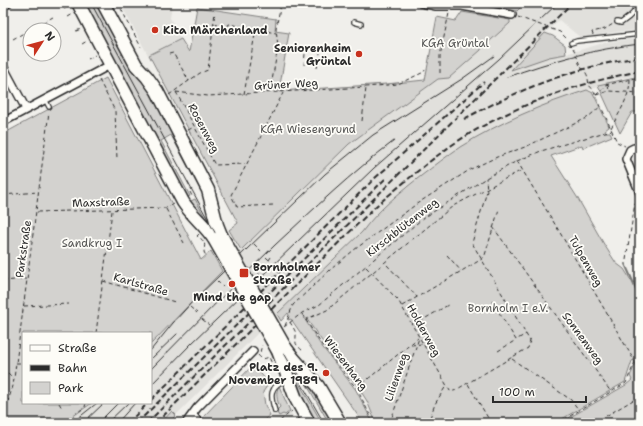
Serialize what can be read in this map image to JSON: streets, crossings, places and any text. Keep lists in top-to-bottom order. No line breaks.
{"streets":{"path":["Grüner Weg","Rosenweg","Maxstraße","Kirschblütenweg","Parkstraße","Tulpenweg","Karlstraße","Holderweg","Sonnenweg","Wiesenhang","Lilienweg"]},"crossings":[["Grüner Weg","Rosenweg"],["Maxstraße","Parkstraße"],["Kirschblütenweg","Tulpenweg"],["Kirschblütenweg","Holderweg"],["Kirschblütenweg","Wiesenhang"],["Holderweg","Lilienweg"]],"parks":["KGA Grüntal","KGA Wiesengrund","Sandkrug I","Bornholm I e.V."],"places":{"other":["Kita Märchenland","Seniorenheim Grüntal","Mind the gap","Platz des 9. November 1989"],"transit":["Bornholmer Straße"]},"legend":["Straße","Bahn","Park"],"scale_bar":"100 m","north":"top right"}
